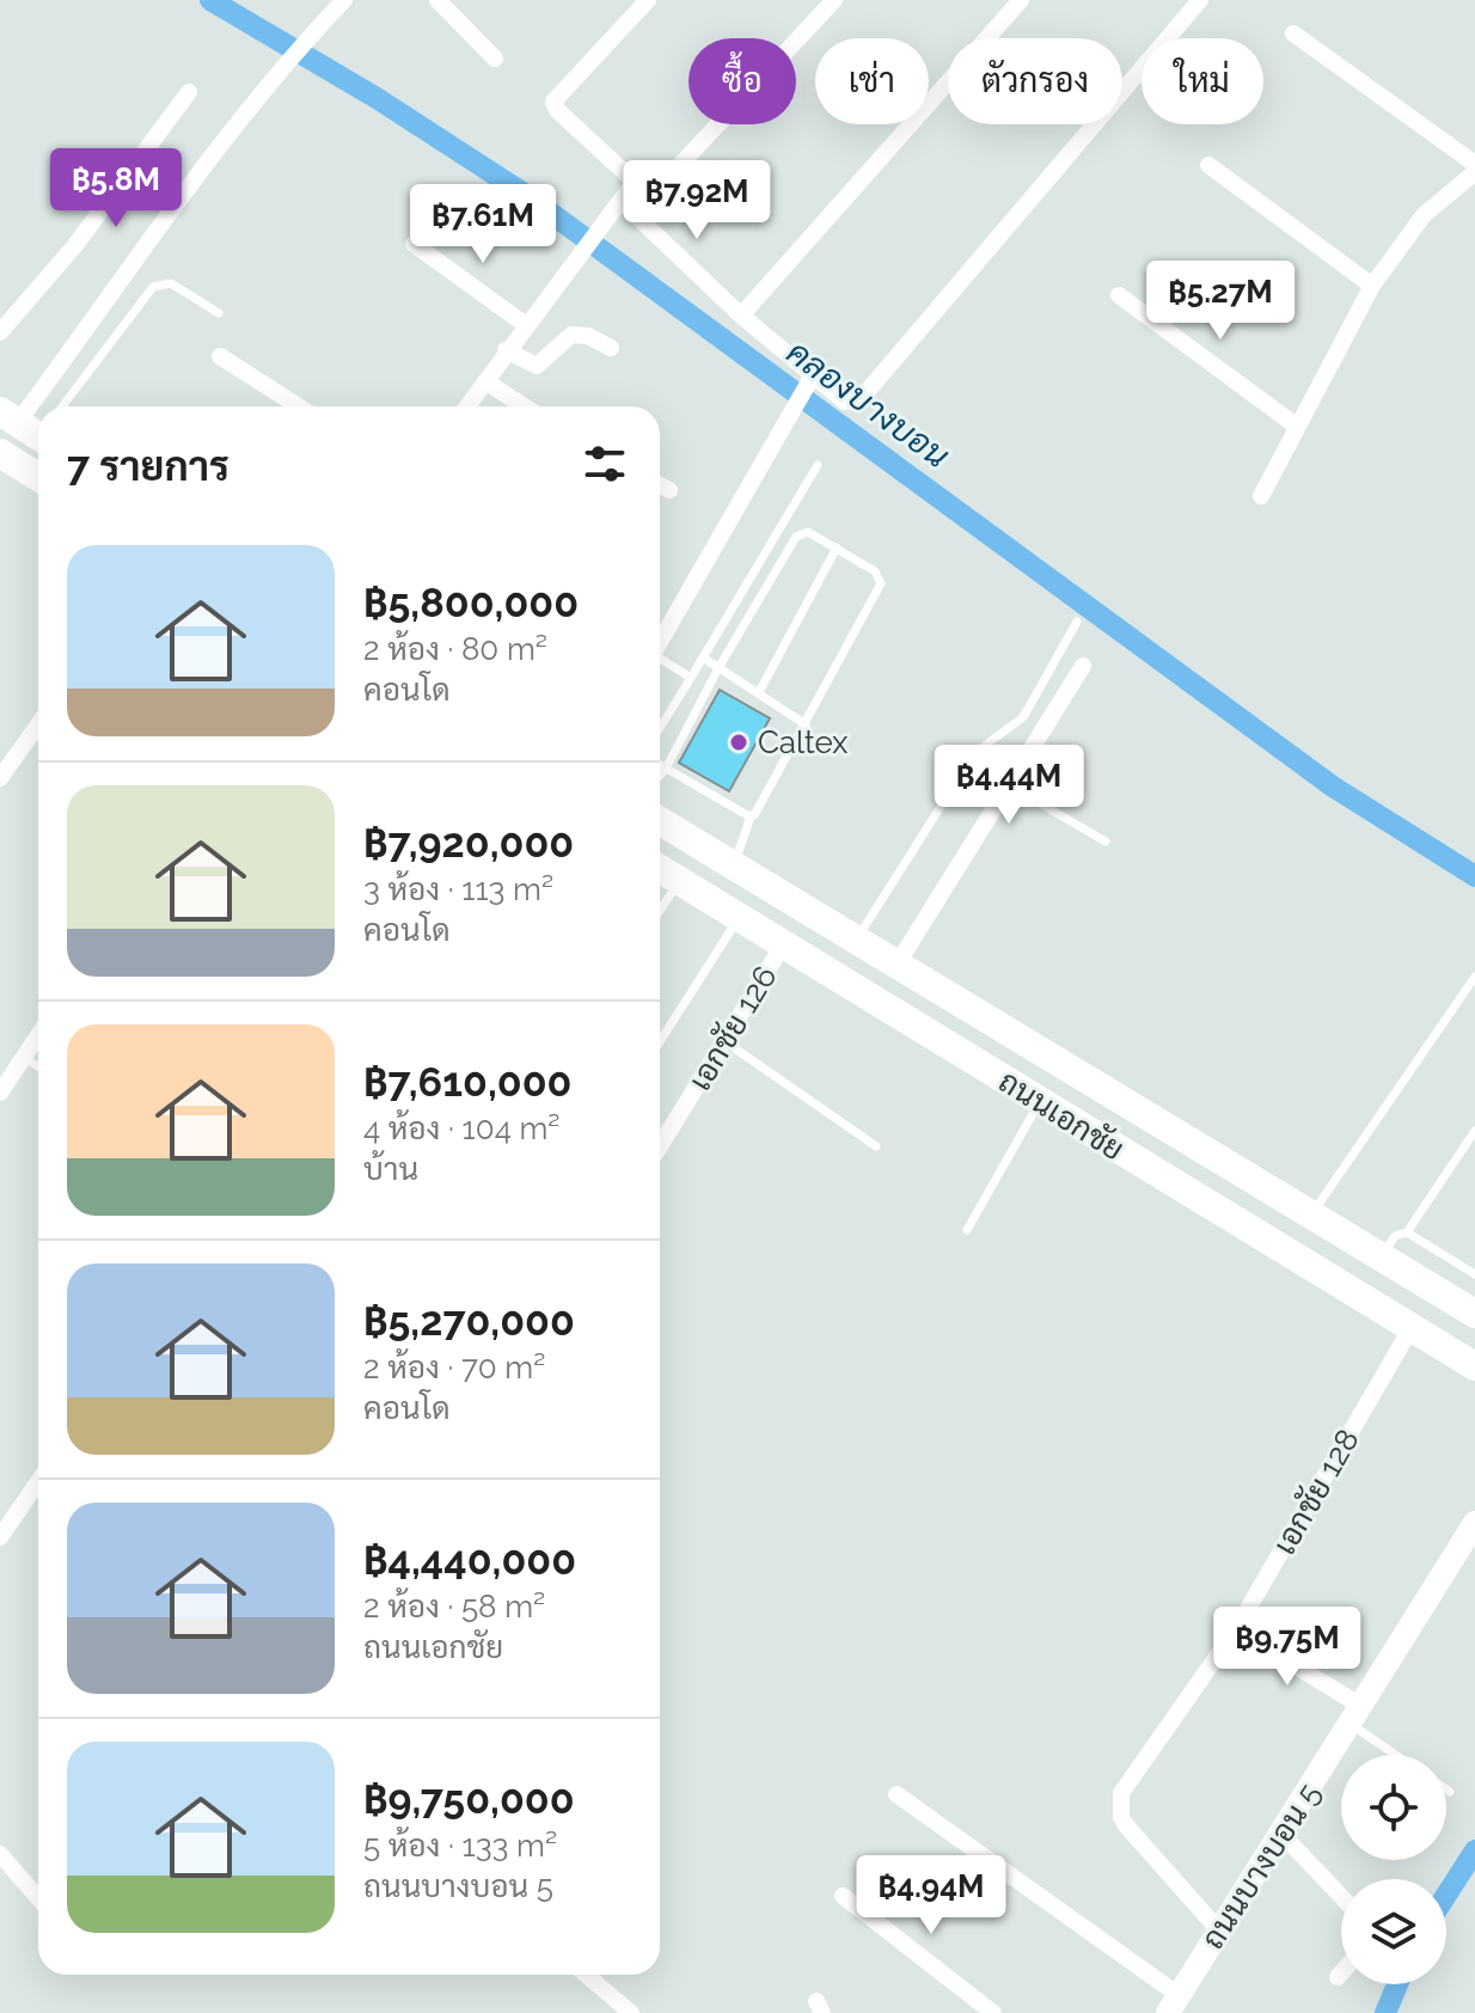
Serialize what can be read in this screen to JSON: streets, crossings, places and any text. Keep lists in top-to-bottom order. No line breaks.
{"streets":{"main road":["ถนนเอกชัย","ถนนบางบอน 5"],"street":["เอกชัย 126","เอกชัย 128"]},"crossings":[["เอกชัย 126","ถนนเอกชัย"],["ถนนเอกชัย","เอกชัย 128"],["เอกชัย 128","ถนนบางบอน 5"]],"water":["คลองบางบอน"],"places":["Caltex"],"page":{"chip":["ซื้อ","เช่า","ตัวกรอง","ใหม่"],"price":["฿5.8M","฿7.92M","฿7.61M","฿5.27M","฿4.44M","฿9.75M","฿4.94M"],"heading":"7 รายการ","list":[{"name":"฿5,800,000","note":"2 ห้อง · 80 m² · คอนโด"},{"name":"฿7,920,000","note":"3 ห้อง · 113 m² · คอนโด"},{"name":"฿7,610,000","note":"4 ห้อง · 104 m² · บ้าน"},{"name":"฿5,270,000","note":"2 ห้อง · 70 m² · คอนโด"},{"name":"฿4,440,000","note":"2 ห้อง · 58 m² · ถนนเอกชัย"},{"name":"฿9,750,000","note":"5 ห้อง · 133 m² · ถนนบางบอน 5"}]}}
